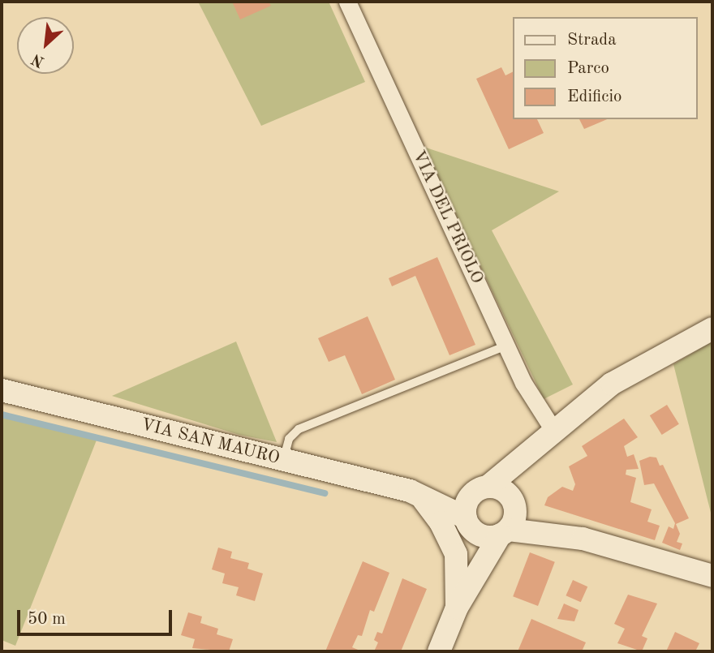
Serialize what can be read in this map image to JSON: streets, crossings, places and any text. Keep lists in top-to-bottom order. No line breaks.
{"streets":{"main road":["VIA SAN MAURO"],"street":["VIA DEL PRIOLO"]},"legend":["Strada","Parco","Edificio"],"scale_bar":"50 m","north":"bottom left"}
